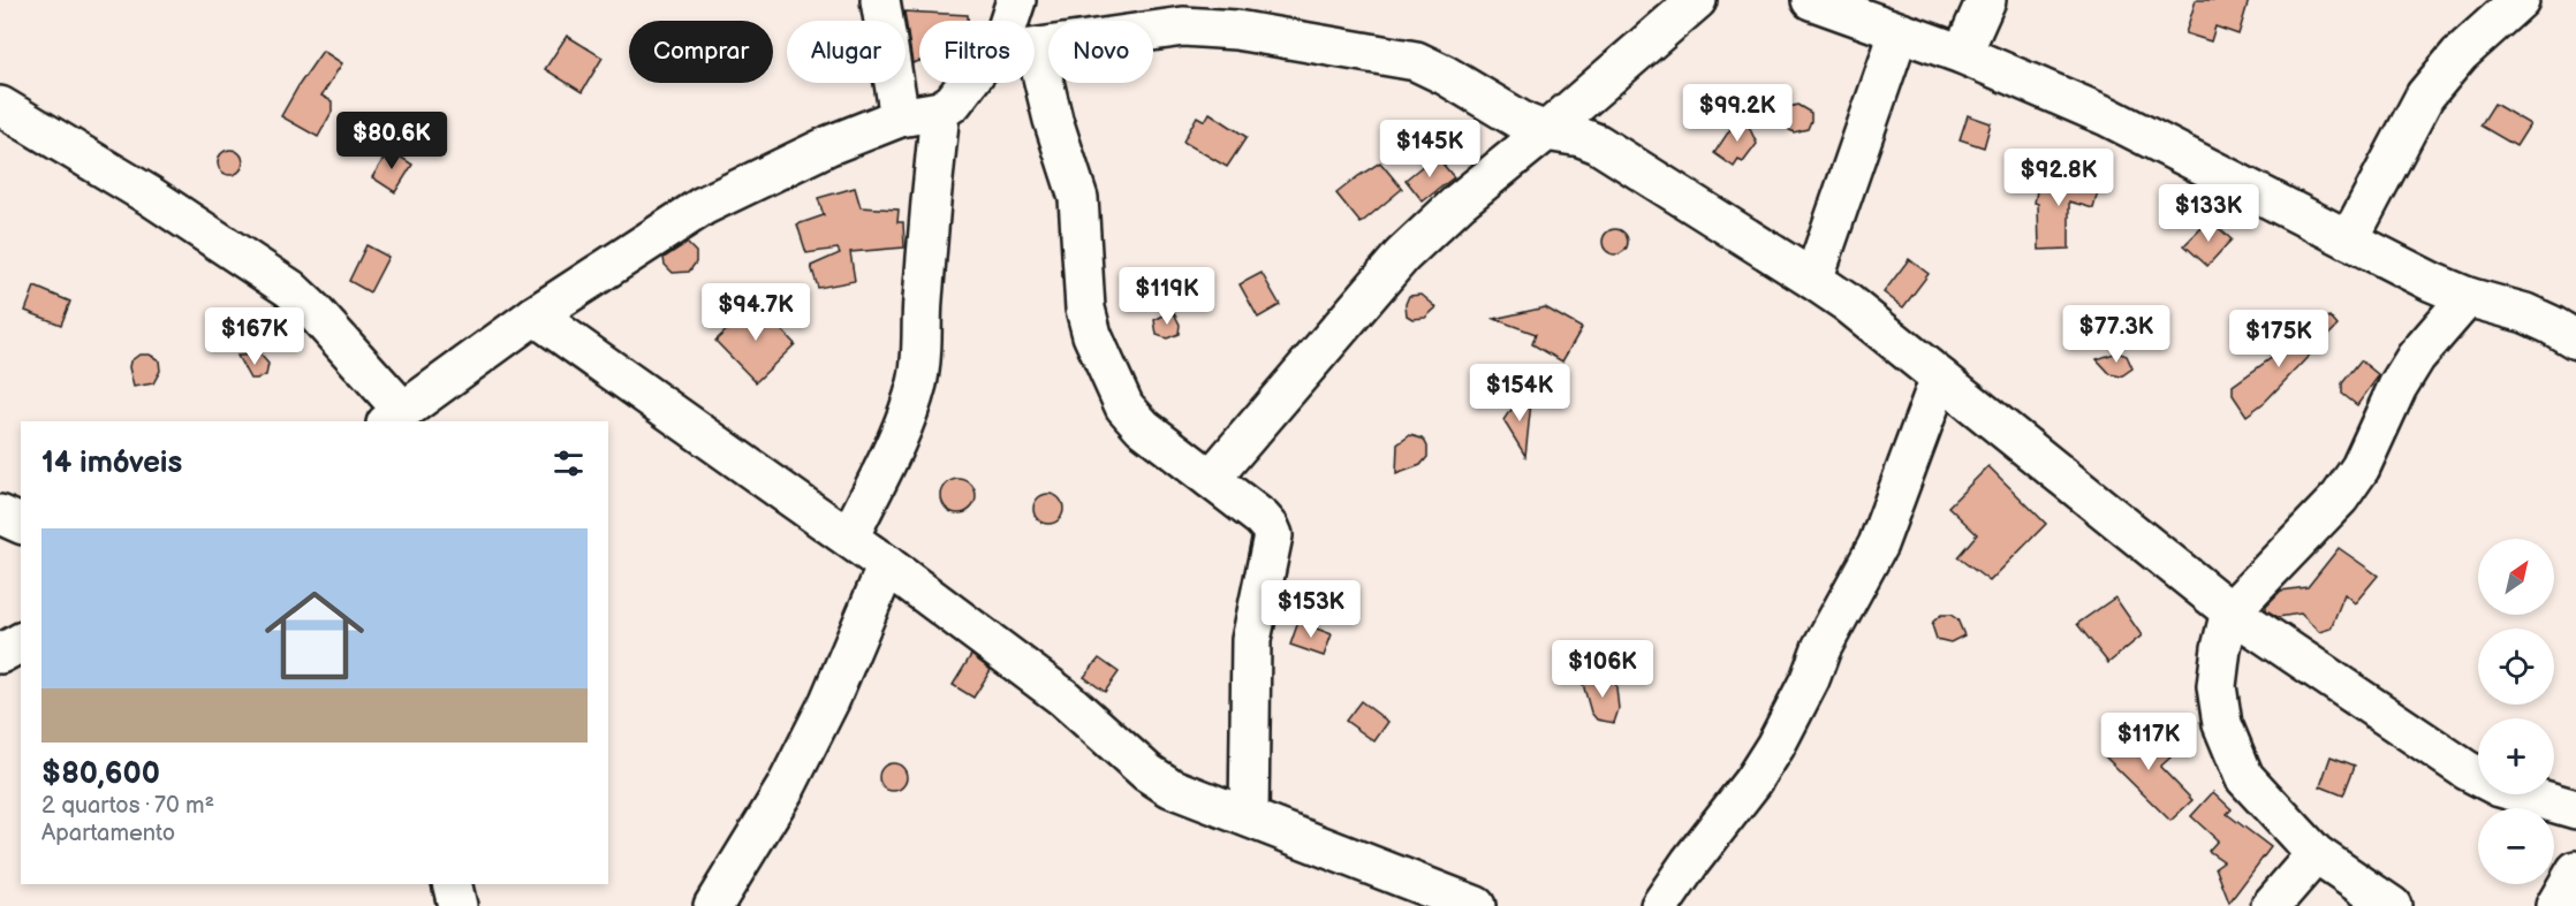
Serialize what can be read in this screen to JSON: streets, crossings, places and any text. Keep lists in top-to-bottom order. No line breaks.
{"north":"top right","page":{"chip":["Comprar","Alugar","Filtros","Novo"],"price":["$99.2K","$80.6K","$145K","$92.8K","$133K","$119K","$94.7K","$77.3K","$167K","$175K","$154K","$153K","$106K","$117K"],"heading":"14 imóveis","list":[{"name":"$80,600","note":"2 quartos · 70 m² · Apartamento"}],"map_buttons":["+","−"]}}
